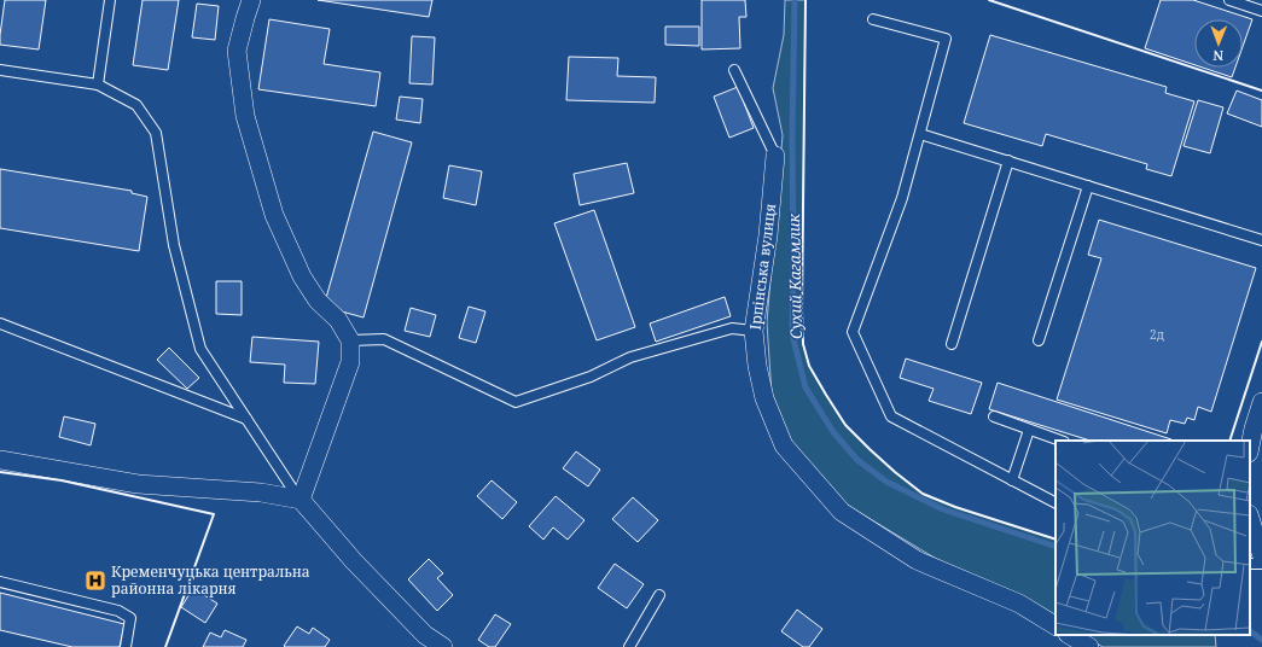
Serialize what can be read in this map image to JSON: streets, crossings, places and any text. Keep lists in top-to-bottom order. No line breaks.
{"streets":{"street":["Ірпінська вулиця"]},"water":["Сухий Кагамлик"],"places":{"hospital":["Кременчуцька центральна районна лікарня"]},"house_numbers":["2д"],"north":"bottom"}
